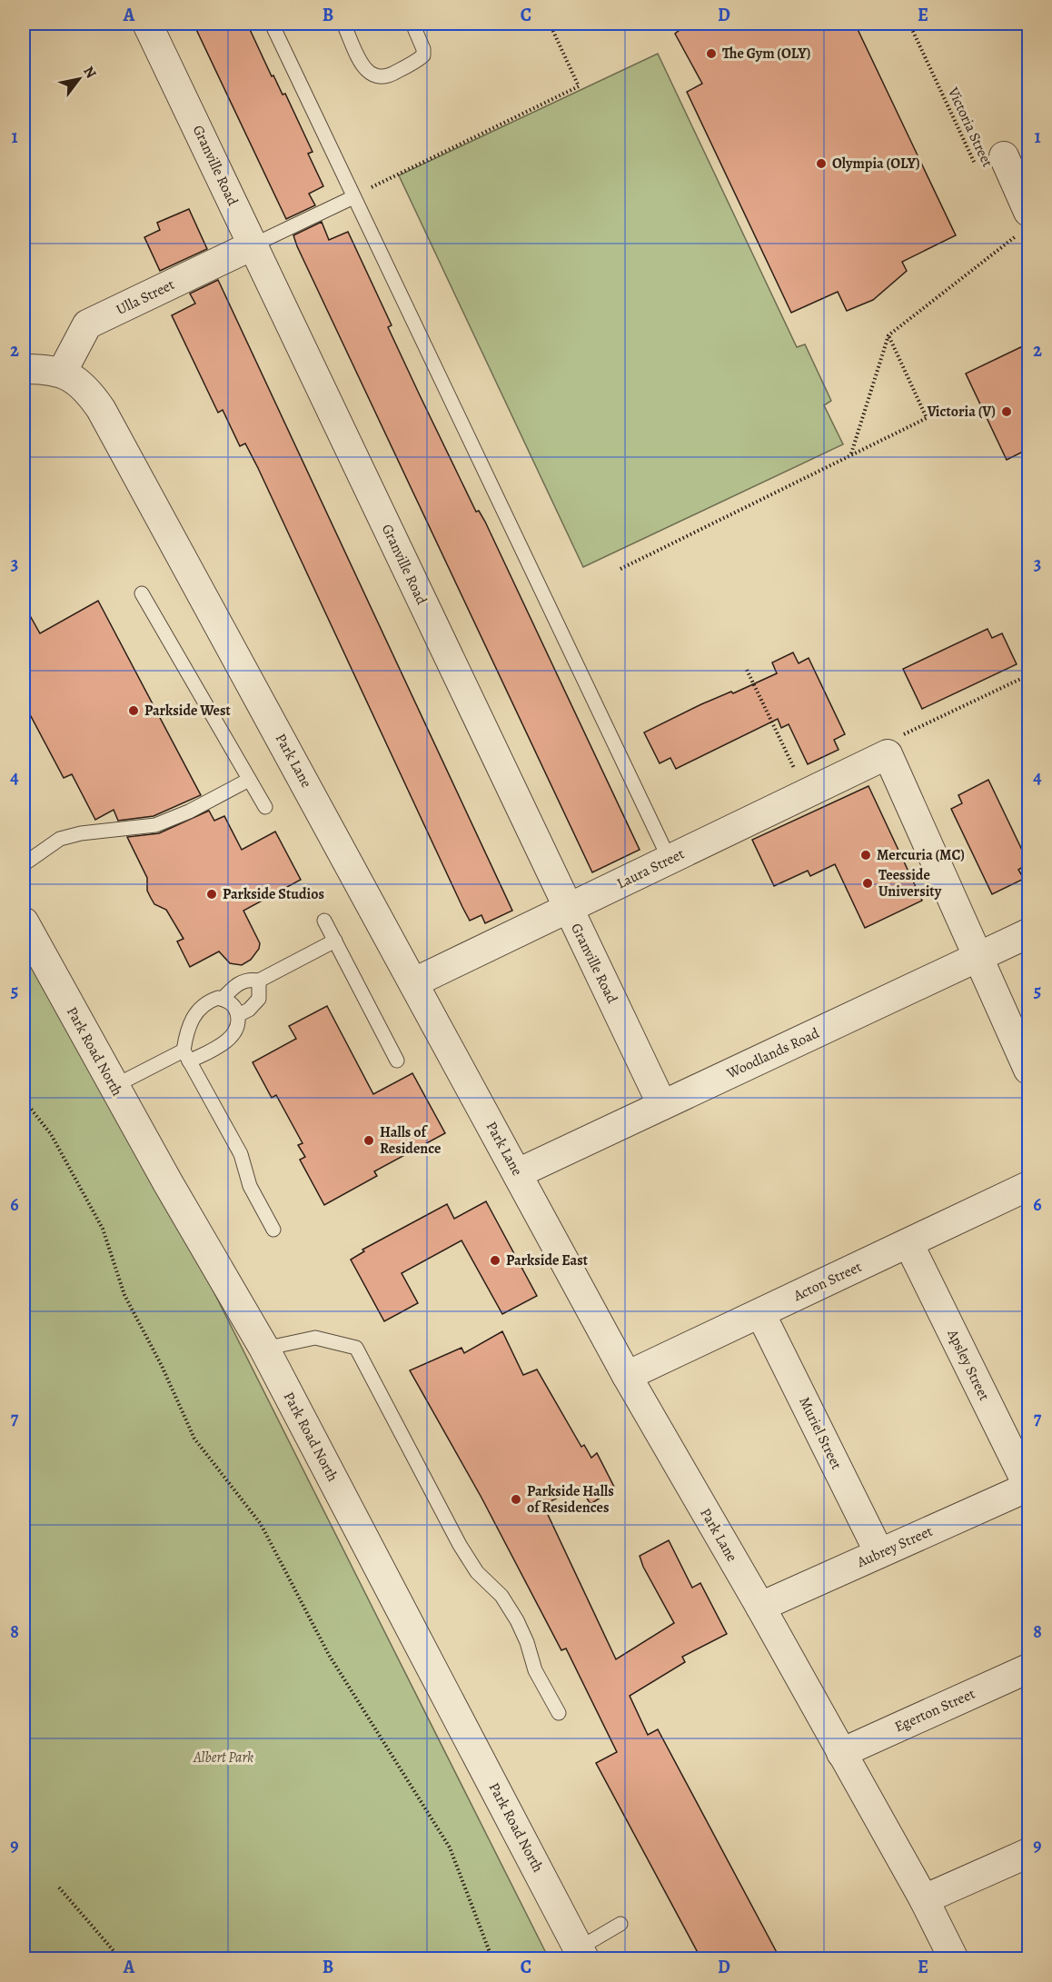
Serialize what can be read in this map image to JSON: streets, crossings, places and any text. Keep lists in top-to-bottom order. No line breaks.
{"streets":{"street":["Granville Road","Ulla Street","Park Lane","Laura Street","Park Road North","Woodlands Road","Acton Street","Apsley Street","Muriel Street","Aubrey Street","Egerton Street"],"path":["Victoria Street"]},"crossings":[["Granville Road","Ulla Street"],["Granville Road","Laura Street"],["Granville Road","Woodlands Road"],["Ulla Street","Park Lane"],["Park Lane","Laura Street"],["Park Lane","Woodlands Road"],["Park Lane","Acton Street"],["Park Lane","Aubrey Street"],["Park Lane","Egerton Street"],["Acton Street","Apsley Street"],["Acton Street","Muriel Street"],["Apsley Street","Aubrey Street"],["Muriel Street","Aubrey Street"]],"parks":["Albert Park"],"places":["The Gym (OLY)","Olympia (OLY)","Victoria (V)","Parkside West","Mercuria (MC)","Teesside University","Parkside Studios","Halls of Residence","Parkside East","Parkside Halls of Residences"],"north":"top right","grid":{"columns":["A","B","C","D","E"],"rows":["1","2","3","4","5","6","7","8","9"]}}
